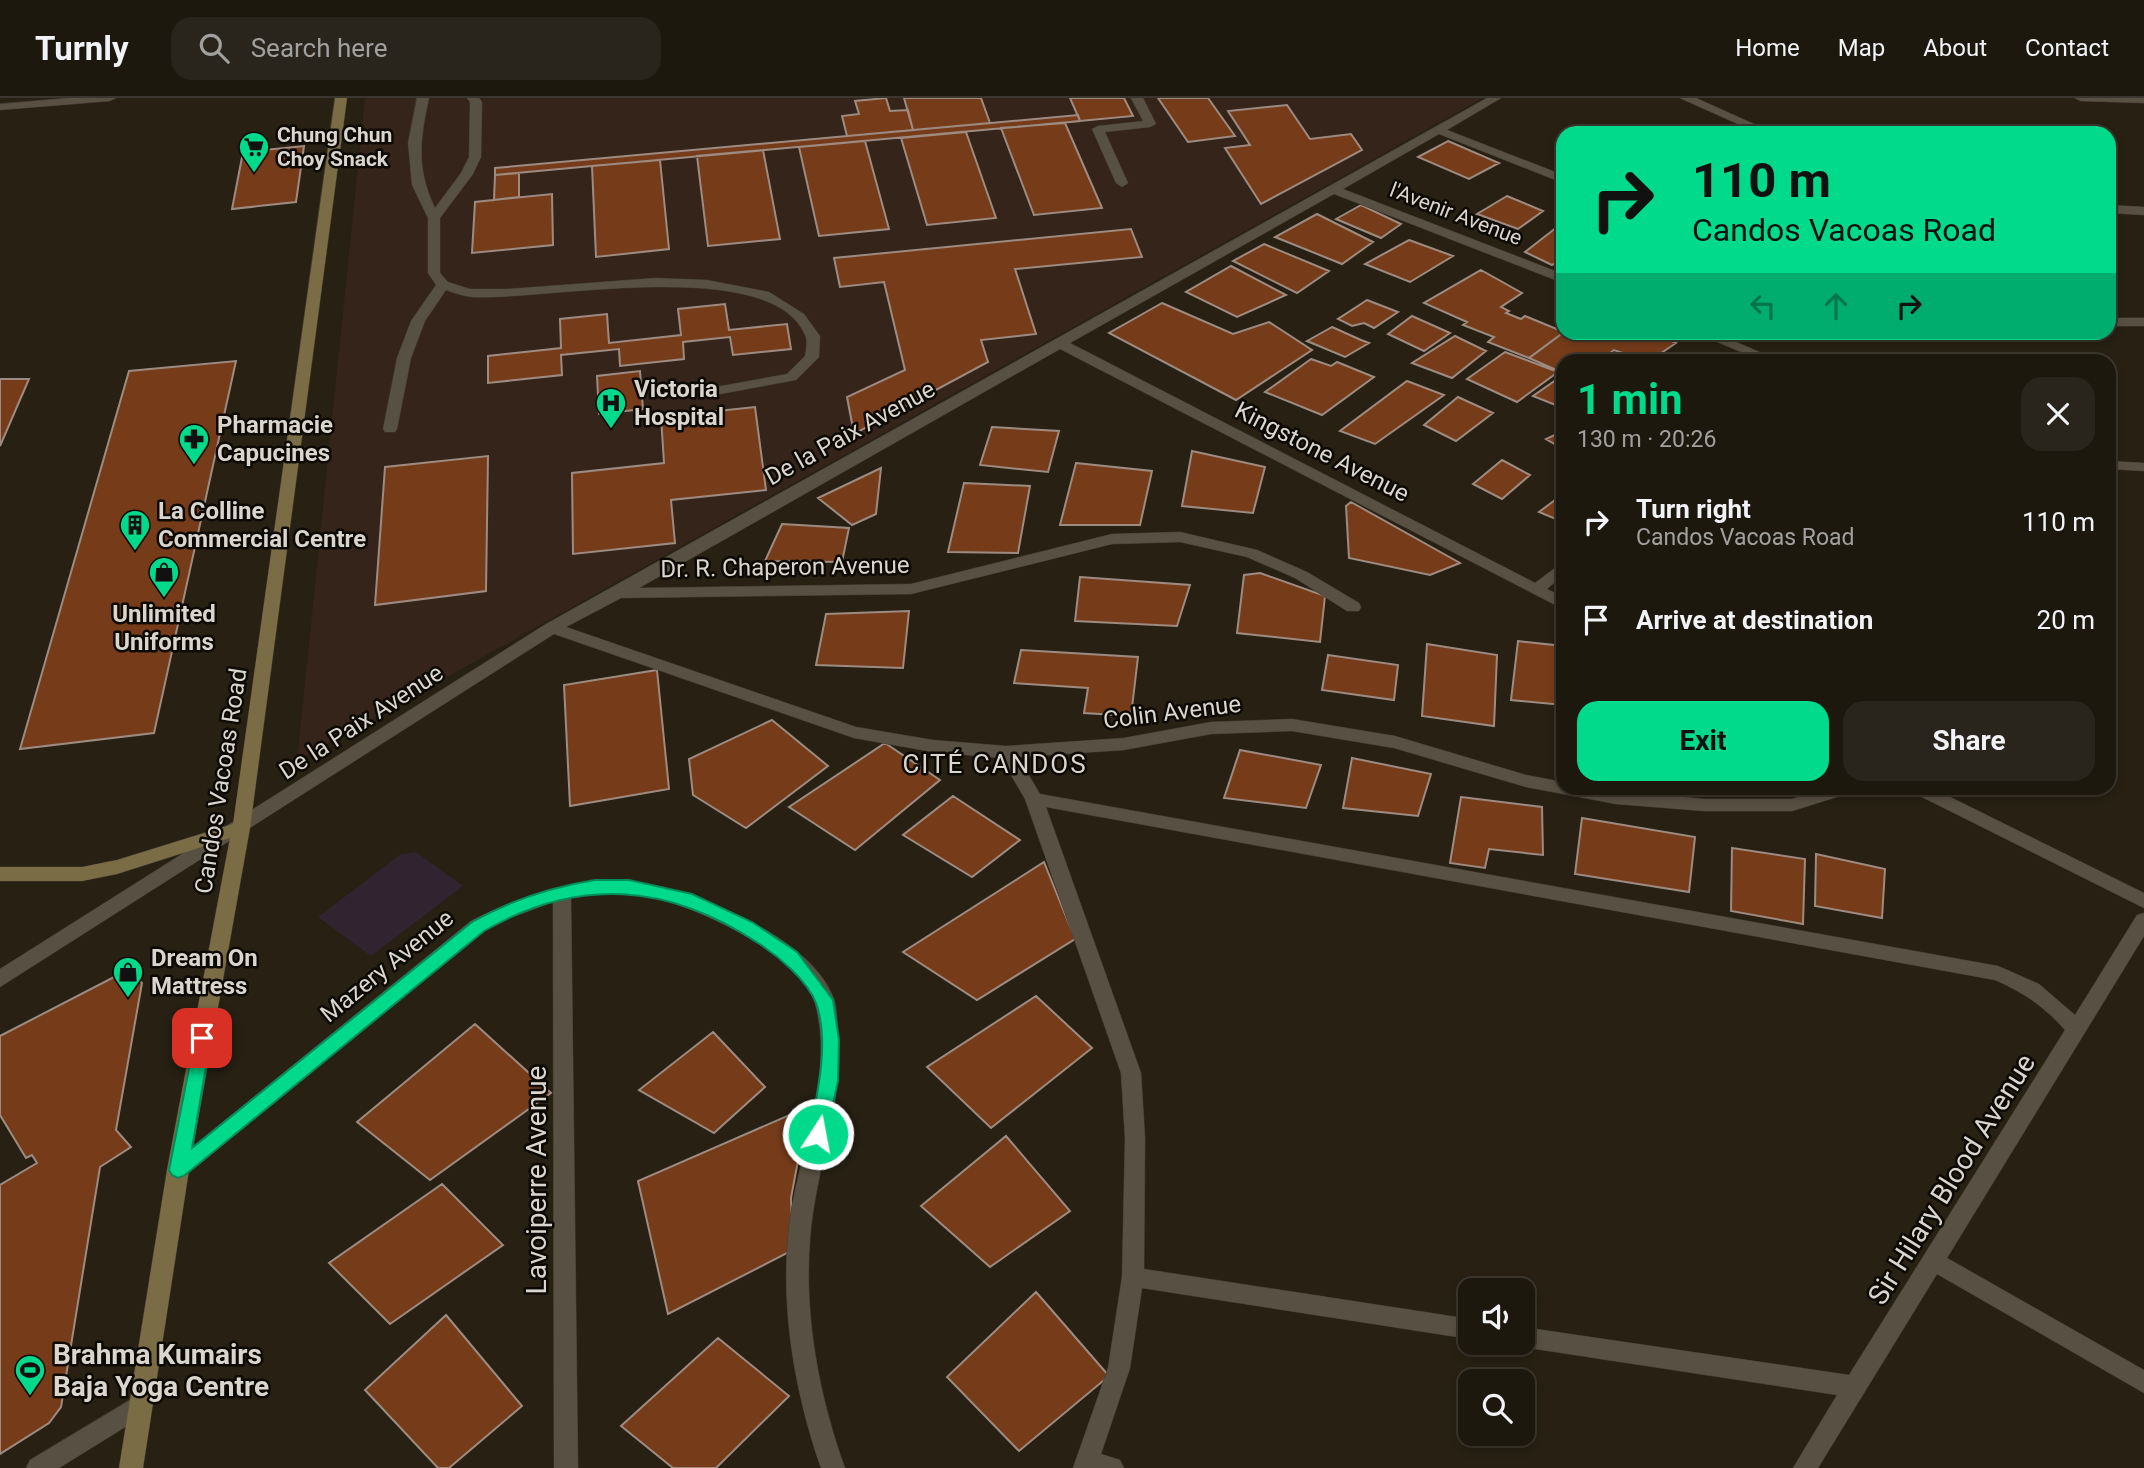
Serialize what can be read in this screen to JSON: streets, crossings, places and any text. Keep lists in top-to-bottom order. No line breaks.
{"streets":{"main road":["Candos Vacoas Road"],"street":["l'Avenir Avenue","De la Paix Avenue","Kingstone Avenue","Dr. R. Chaperon Avenue","Colin Avenue","Mazery Avenue","Sir Hilary Blood Avenue","Lavoiperre Avenue"]},"crossings":[["l'Avenir Avenue","De la Paix Avenue"],["De la Paix Avenue","Kingstone Avenue"],["De la Paix Avenue","Dr. R. Chaperon Avenue"],["De la Paix Avenue","Colin Avenue"],["De la Paix Avenue","Candos Vacoas Road"],["Candos Vacoas Road","Mazery Avenue"],["Mazery Avenue","Lavoiperre Avenue"]],"districts":["CITÉ CANDOS"],"places":{"supermarket":["Chung Chun Choy Snack"],"hospital":["Victoria Hospital"],"pharmacy":["Pharmacie Capucines"],"building":["La Colline Commercial Centre"],"shop":["Unlimited Uniforms","Dream On Mattress"],"sports":["Brahma Kumairs Baja Yoga Centre"]},"page":{"header":"Turnly","search":"Search here","nav":["Home","Map","About","Contact"],"turn":["110 m","Candos Vacoas Road"],"heading":["1 min","130 m · 20:26"],"list":[{"name":"Turn right","note":"Candos Vacoas Road","value":"110 m"},{"name":"Arrive at destination","value":"20 m"}],"buttons":["Exit","Share"]}}
